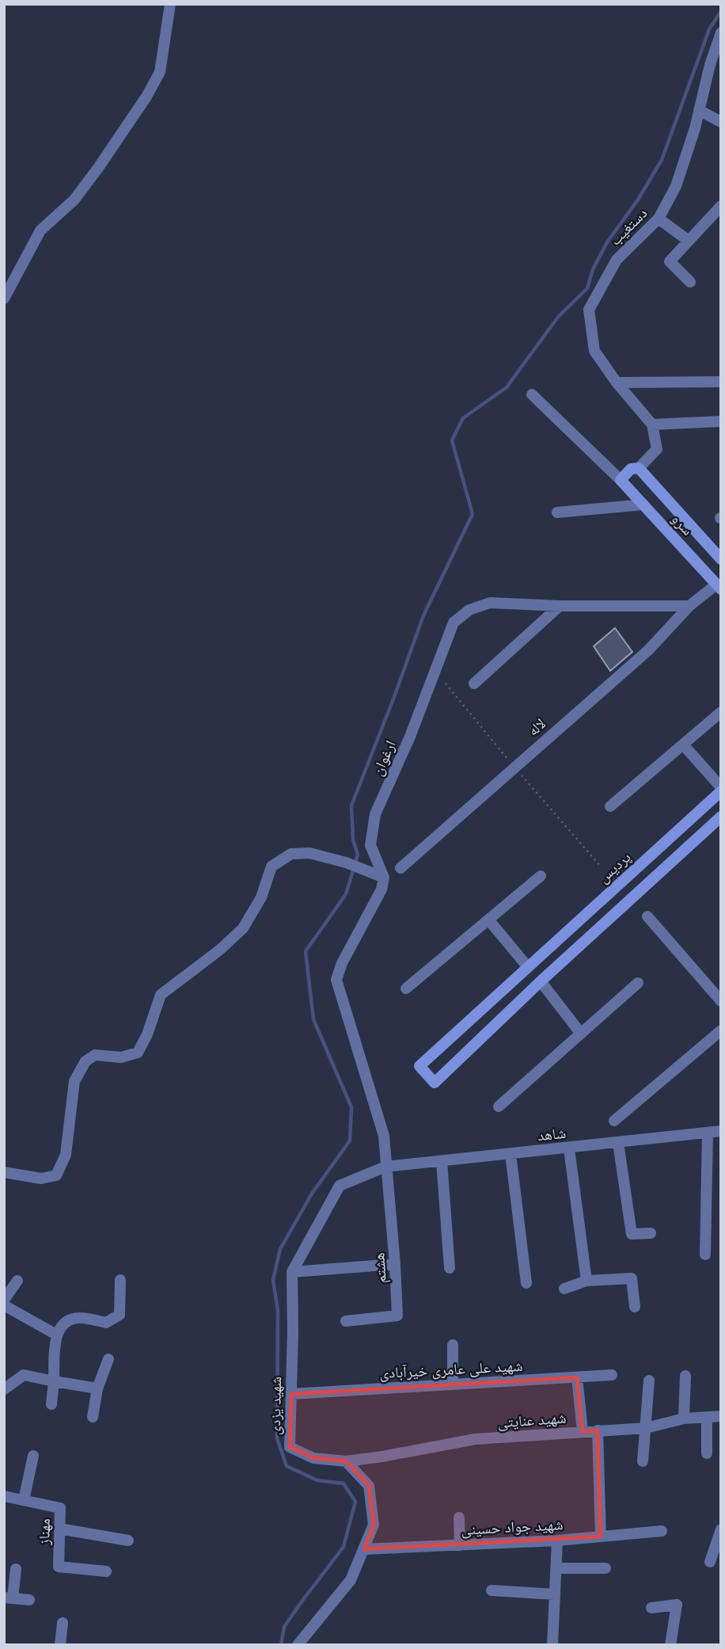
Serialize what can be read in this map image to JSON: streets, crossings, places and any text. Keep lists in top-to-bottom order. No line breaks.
{"streets":{"street":["دستغیب","سرو","لاله","ارغوان","پردیس","شاهد","هشتم","شهید علی عامری خیرآبادی","شهید یزدی","شهید عنایتی","شهید جواد حسینی","مهناز"]},"crossings":[["لاله","ارغوان"],["شاهد","هشتم"],["شاهد","شهید یزدی"],["هشتم","شهید یزدی"],["شهید علی عامری خیرآبادی","شهید یزدی"],["شهید یزدی","شهید عنایتی"]]}
